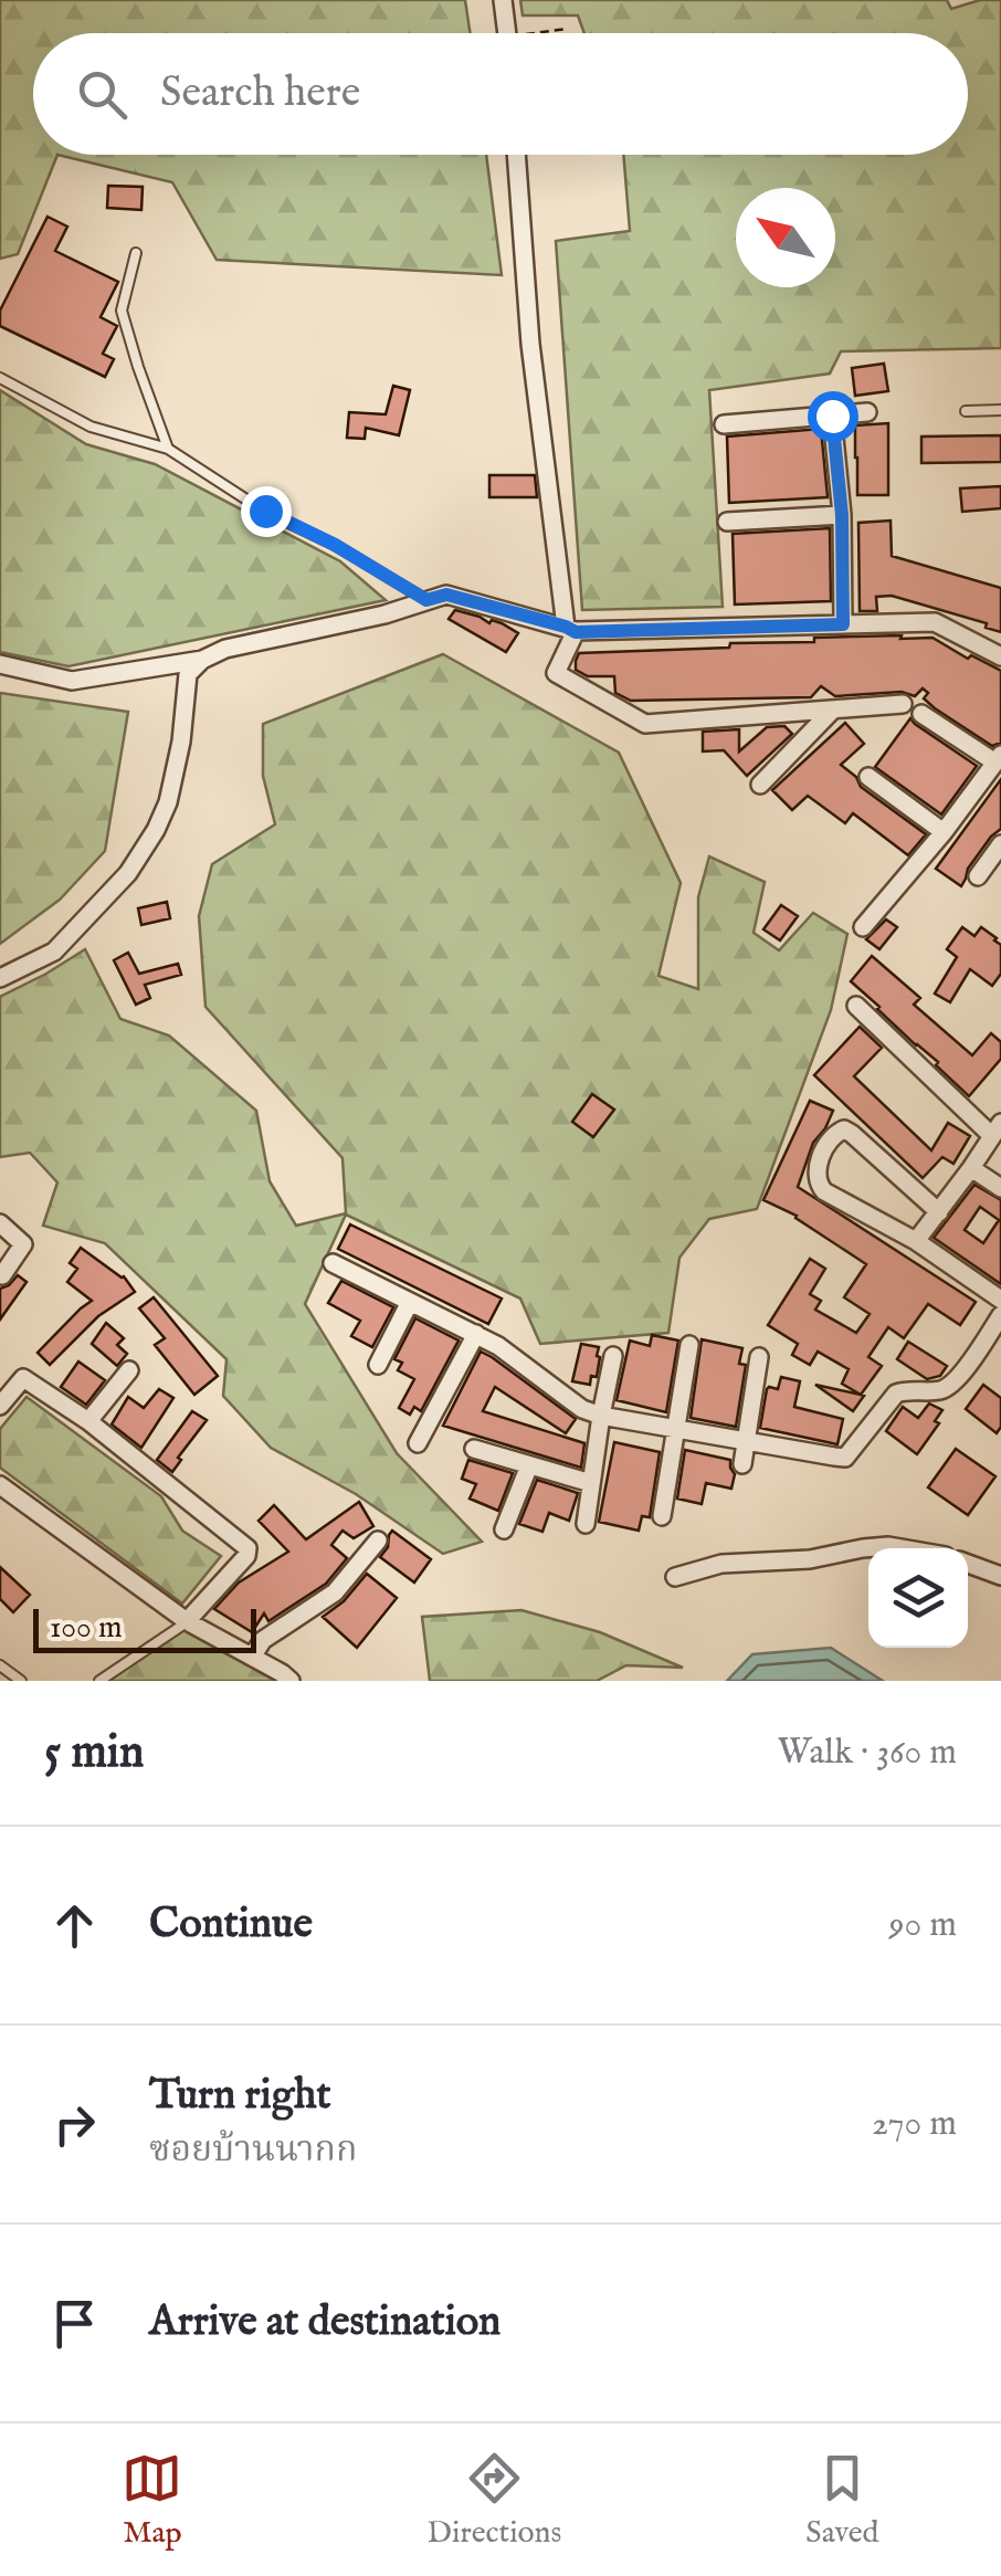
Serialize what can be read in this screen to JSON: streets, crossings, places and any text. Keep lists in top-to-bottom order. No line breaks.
{"scale_bar":"100 m","north":"top left","page":{"search":"Search here","scale":"100 m","heading":["5 min","Walk · 360 m"],"list":[["Continue","90 m"],["Turn right","ซอยบ้านนากก","270 m"],"Arrive at destination"],"nav":["Map","Directions","Saved"]}}
